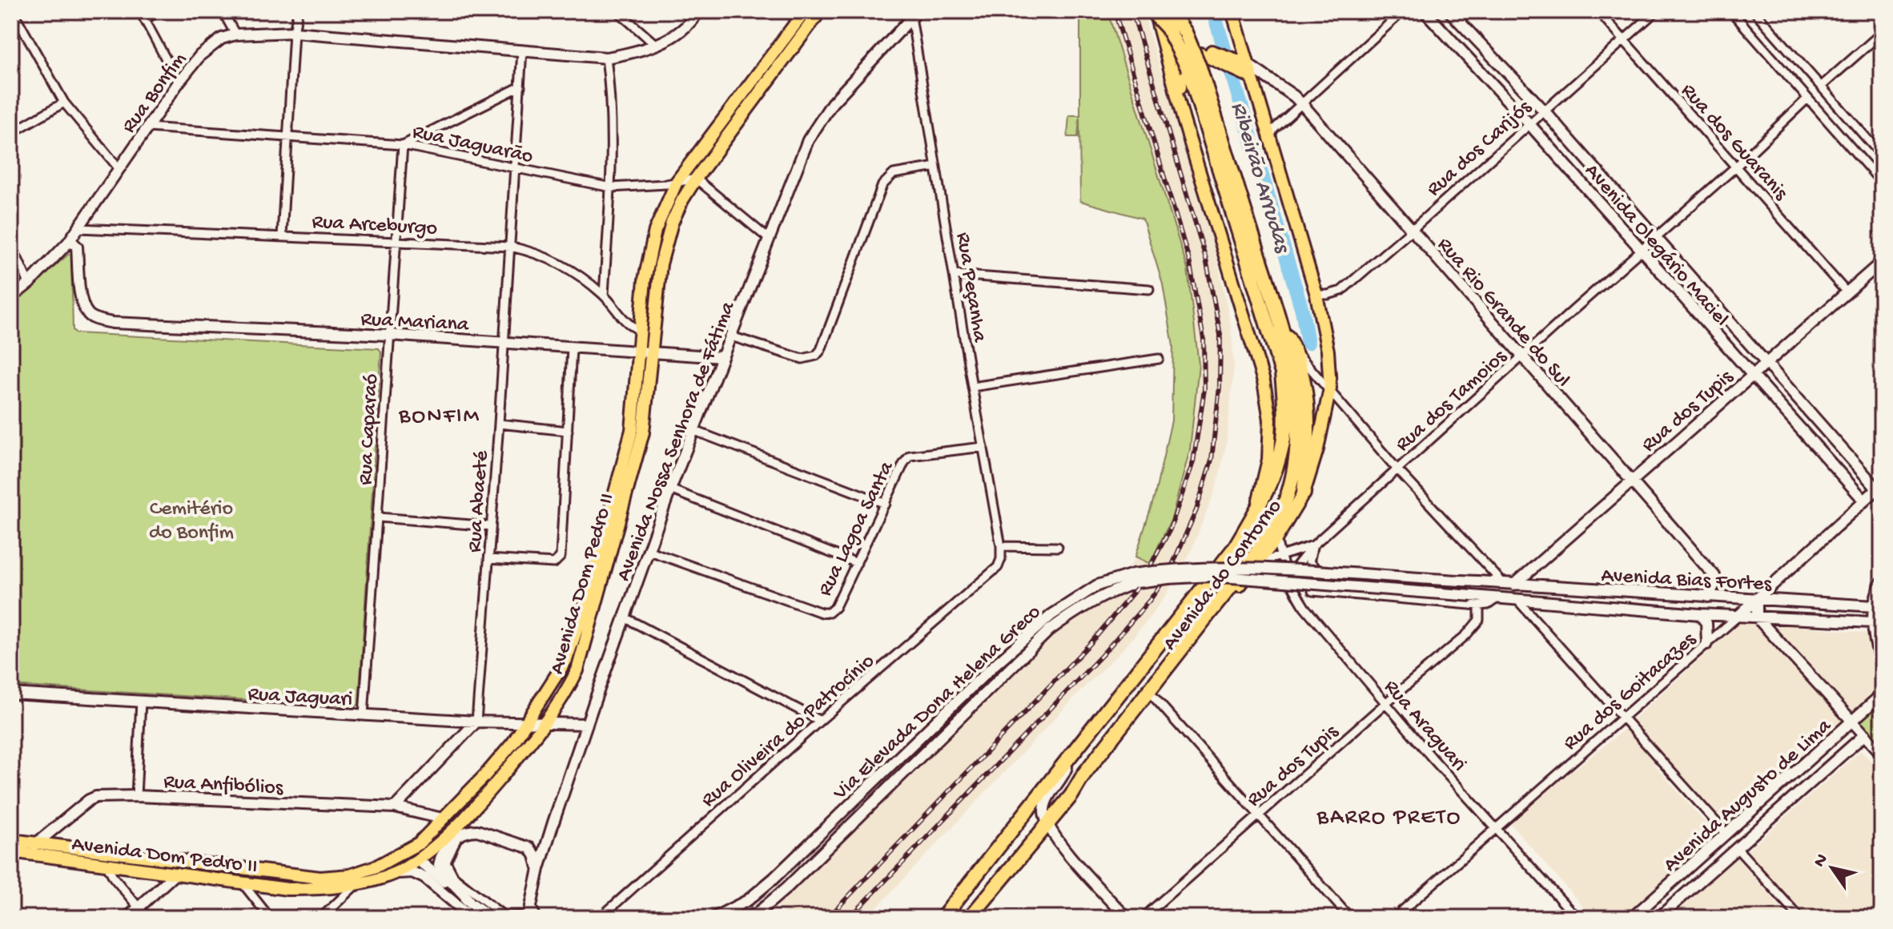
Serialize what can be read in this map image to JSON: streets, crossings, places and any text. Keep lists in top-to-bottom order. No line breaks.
{"streets":{"highway":["Avenida do Contorno"],"main road":["Avenida Dom Pedro II"],"street":["Rua Bonfim","Rua dos Guaranis","Rua Jaguarão","Rua dos Carijós","Rua Arceburgo","Avenida Olegário Maciel","Rua Peçanha","Rua Rio Grande do Sul","Rua Mariana","Rua dos Tamoios","Rua dos Tupis","Rua Caparaó","Avenida Nossa Senhora de Fátima","Rua Abaeté","Rua Lagoa Santa","Avenida Bias Fortes","Rua dos Goitacazes","Rua Jaguari","Via Elevada Dona Helena Greco","Rua Araguari","Rua Oliveira do Patrocínio","Rua Anfibólios","Avenida Augusto de Lima"]},"crossings":[["Rua Bonfim","Rua Jaguarão"],["Rua Bonfim","Rua Arceburgo"],["Rua Bonfim","Rua Abaeté"],["Rua dos Guaranis","Rua dos Carijós"],["Rua dos Guaranis","Rua dos Tamoios"],["Rua dos Guaranis","Rua dos Tupis"],["Rua Jaguarão","Rua Caparaó"],["Rua Jaguarão","Rua Abaeté"],["Rua Jaguarão","Avenida Dom Pedro II"],["Rua dos Carijós","Avenida Olegário Maciel"],["Rua dos Carijós","Rua Rio Grande do Sul"],["Rua dos Carijós","Avenida do Contorno"],["Rua Arceburgo","Rua Caparaó"],["Rua Arceburgo","Rua Abaeté"],["Rua Arceburgo","Avenida Dom Pedro II"],["Avenida Olegário Maciel","Rua dos Tamoios"],["Avenida Olegário Maciel","Rua dos Tupis"],["Avenida Olegário Maciel","Rua dos Goitacazes"],["Rua Peçanha","Avenida Nossa Senhora de Fátima"],["Rua Peçanha","Rua Lagoa Santa"],["Rua Peçanha","Rua Oliveira do Patrocínio"],["Rua Rio Grande do Sul","Rua dos Tamoios"],["Rua Rio Grande do Sul","Rua dos Tupis"],["Rua Rio Grande do Sul","Avenida do Contorno"],["Rua Rio Grande do Sul","Avenida Bias Fortes"],["Rua Mariana","Rua Caparaó"],["Rua Mariana","Avenida Nossa Senhora de Fátima"],["Rua Mariana","Rua Abaeté"],["Rua Mariana","Avenida Dom Pedro II"],["Rua dos Tamoios","Avenida do Contorno"],["Rua dos Tamoios","Rua Araguari"],["Rua dos Tupis","Avenida Bias Fortes"],["Rua dos Tupis","Rua Araguari"],["Rua Caparaó","Rua Jaguari"],["Avenida Nossa Senhora de Fátima","Rua Lagoa Santa"],["Avenida Nossa Senhora de Fátima","Rua Jaguari"],["Rua Abaeté","Rua Jaguari"],["Avenida do Contorno","Rua Araguari"],["Avenida Bias Fortes","Rua dos Goitacazes"],["Avenida Bias Fortes","Via Elevada Dona Helena Greco"],["Avenida Dom Pedro II","Rua Jaguari"],["Avenida Dom Pedro II","Rua Anfibólios"],["Rua dos Goitacazes","Rua Araguari"]],"districts":["BONFIM","BARRO PRETO"],"water":["Ribeirão Arrudas"],"parks":["Cemitério do Bonfim"],"north":"top left"}
